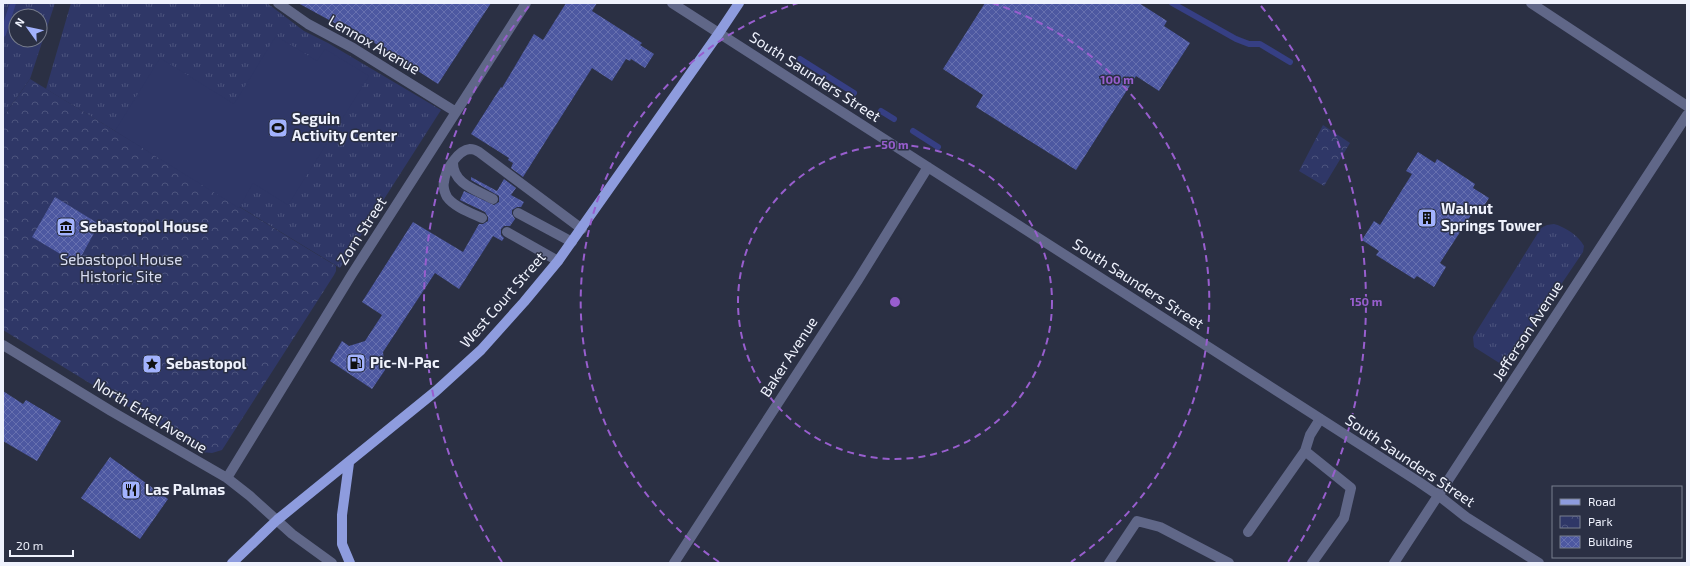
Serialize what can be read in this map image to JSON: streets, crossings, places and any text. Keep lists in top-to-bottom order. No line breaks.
{"streets":{"main road":["West Court Street"],"street":["Lennox Avenue","South Saunders Street","Zorn Street","Jefferson Avenue","Baker Avenue","North Erkel Avenue"]},"crossings":[["Lennox Avenue","Zorn Street"],["South Saunders Street","West Court Street"],["South Saunders Street","Jefferson Avenue"],["South Saunders Street","Baker Avenue"],["Zorn Street","North Erkel Avenue"],["West Court Street","North Erkel Avenue"]],"parks":["Sebastopol House Historic Site"],"places":{"sports":["Seguin Activity Center"],"building":["Walnut Springs Tower"],"museum":["Sebastopol House"],"fuel station":["Pic-N-Pac"],"place":["Sebastopol"],"restaurant":["Las Palmas"]},"legend":["Road","Park","Building"],"scale_bar":"20 m","north":"top left","rings":["100 m","50 m","150 m"]}
